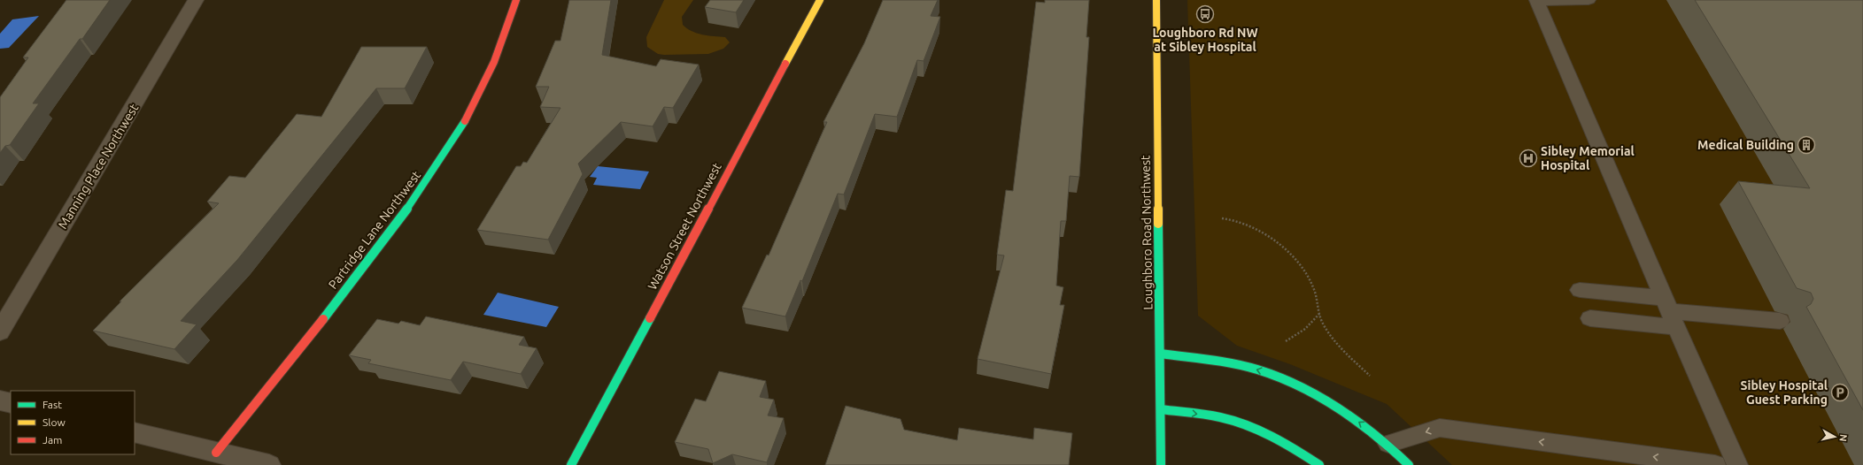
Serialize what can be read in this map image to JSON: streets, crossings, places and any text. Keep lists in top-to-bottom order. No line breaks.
{"streets":{"street":["Manning Place Northwest","Watson Street Northwest","Partridge Lane Northwest","Loughboro Road Northwest"]},"places":{"bus stop":["Loughboro Rd NW at Sibley Hospital"],"building":["Medical Building"],"hospital":["Sibley Memorial Hospital"],"parking":["Sibley Hospital Guest Parking"]},"legend":["Fast","Slow","Jam"],"north":"right"}
